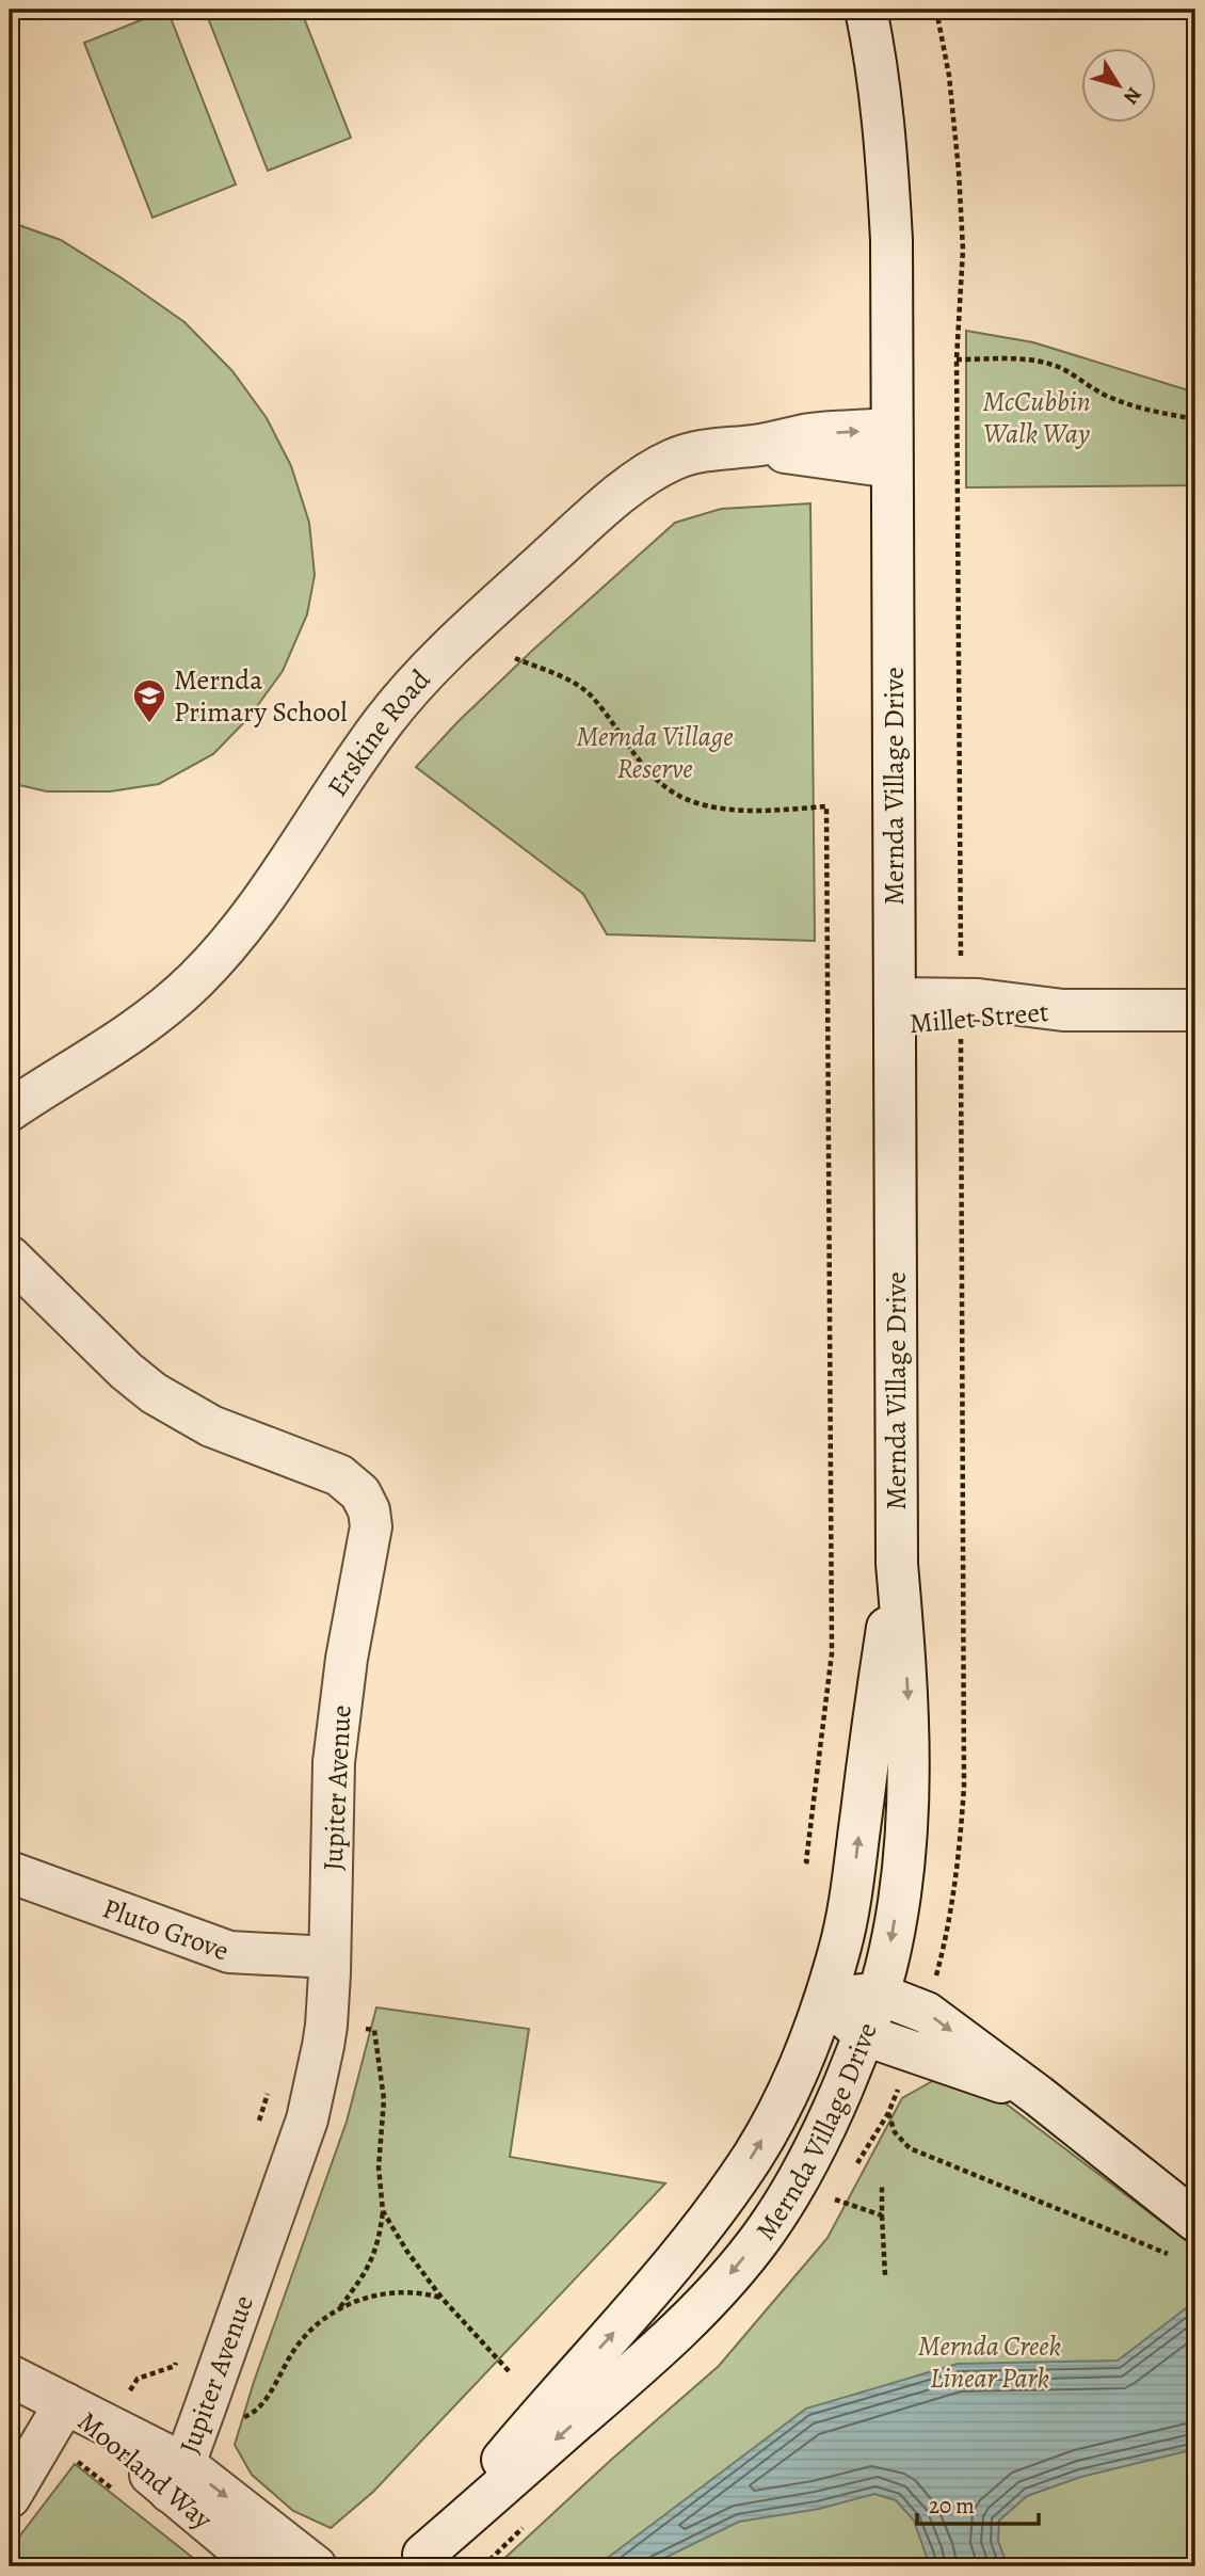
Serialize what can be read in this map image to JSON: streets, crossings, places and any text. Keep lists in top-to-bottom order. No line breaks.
{"streets":{"street":["Erskine Road","Mernda Village Drive","Millet Street","Jupiter Avenue","Pluto Grove","Moorland Way"]},"crossings":[["Erskine Road","Mernda Village Drive"],["Mernda Village Drive","Millet Street"],["Jupiter Avenue","Pluto Grove"],["Jupiter Avenue","Moorland Way"]],"parks":["McCubbin Walk Way","Mernda Village Reserve","Mernda Creek Linear Park"],"places":{"school or university":["Mernda Primary School"]},"scale_bar":"20 m","north":"bottom right"}
